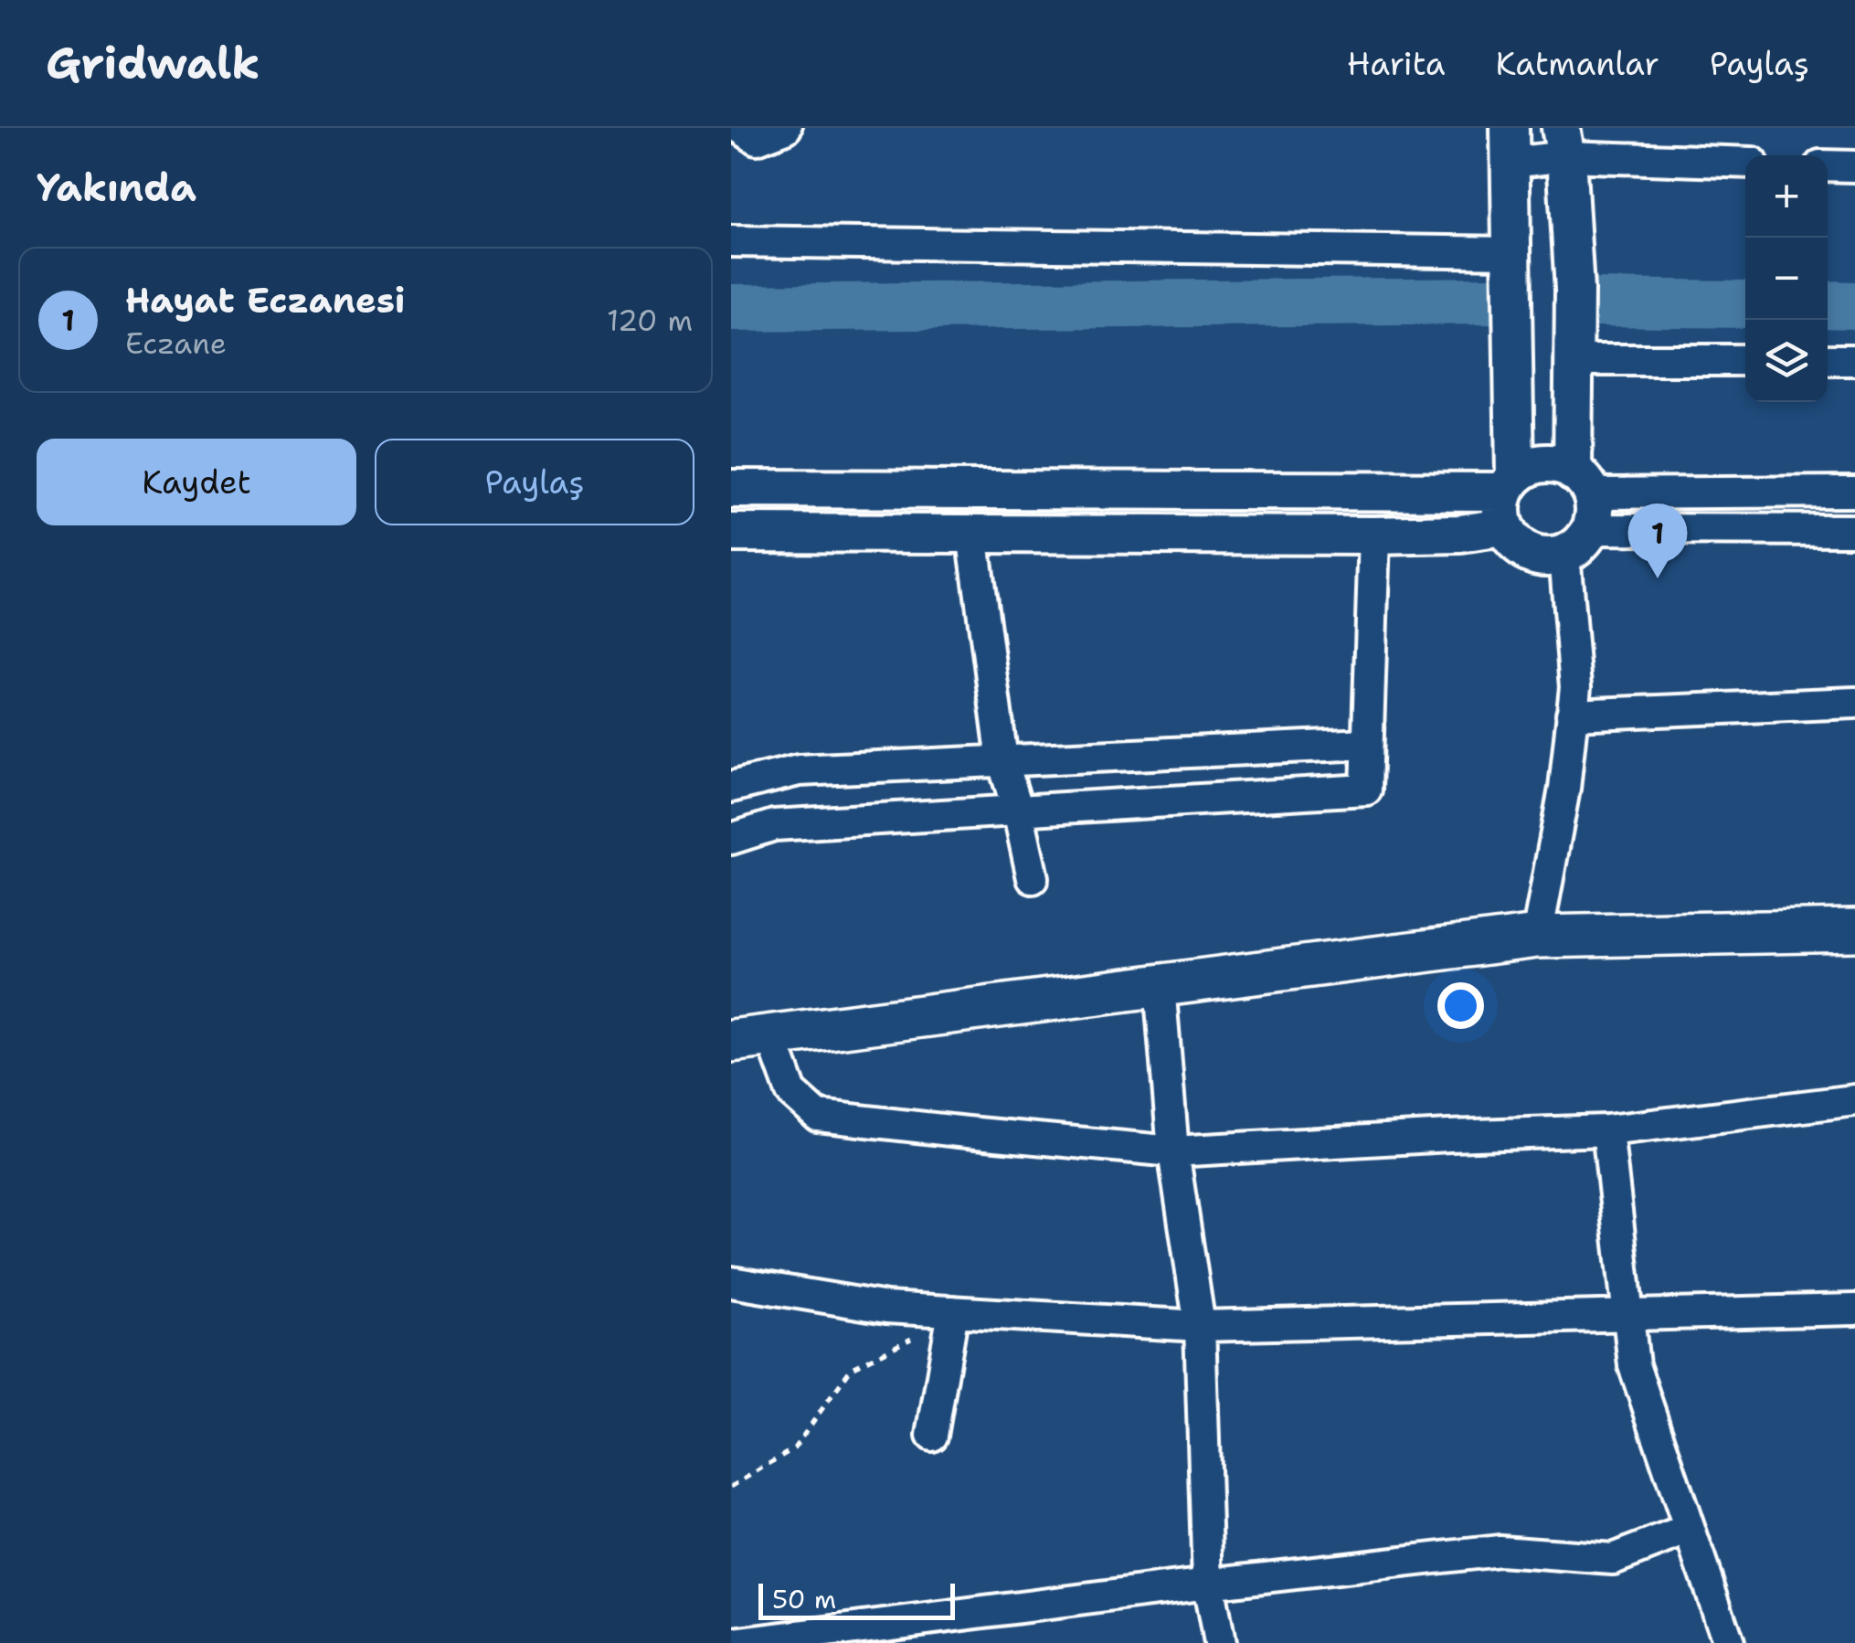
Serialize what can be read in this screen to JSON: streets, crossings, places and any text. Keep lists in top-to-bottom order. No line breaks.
{"scale_bar":"50 m","page":{"header":"Gridwalk","nav":["Harita","Katmanlar","Paylaş"],"heading":"Yakında","map_buttons":["+","−"],"list":[{"mark":"1","name":"Hayat Eczanesi","note":"Eczane","value":"120 m"}],"buttons":["Kaydet","Paylaş"],"pins":"1","scale":"50 m"}}
